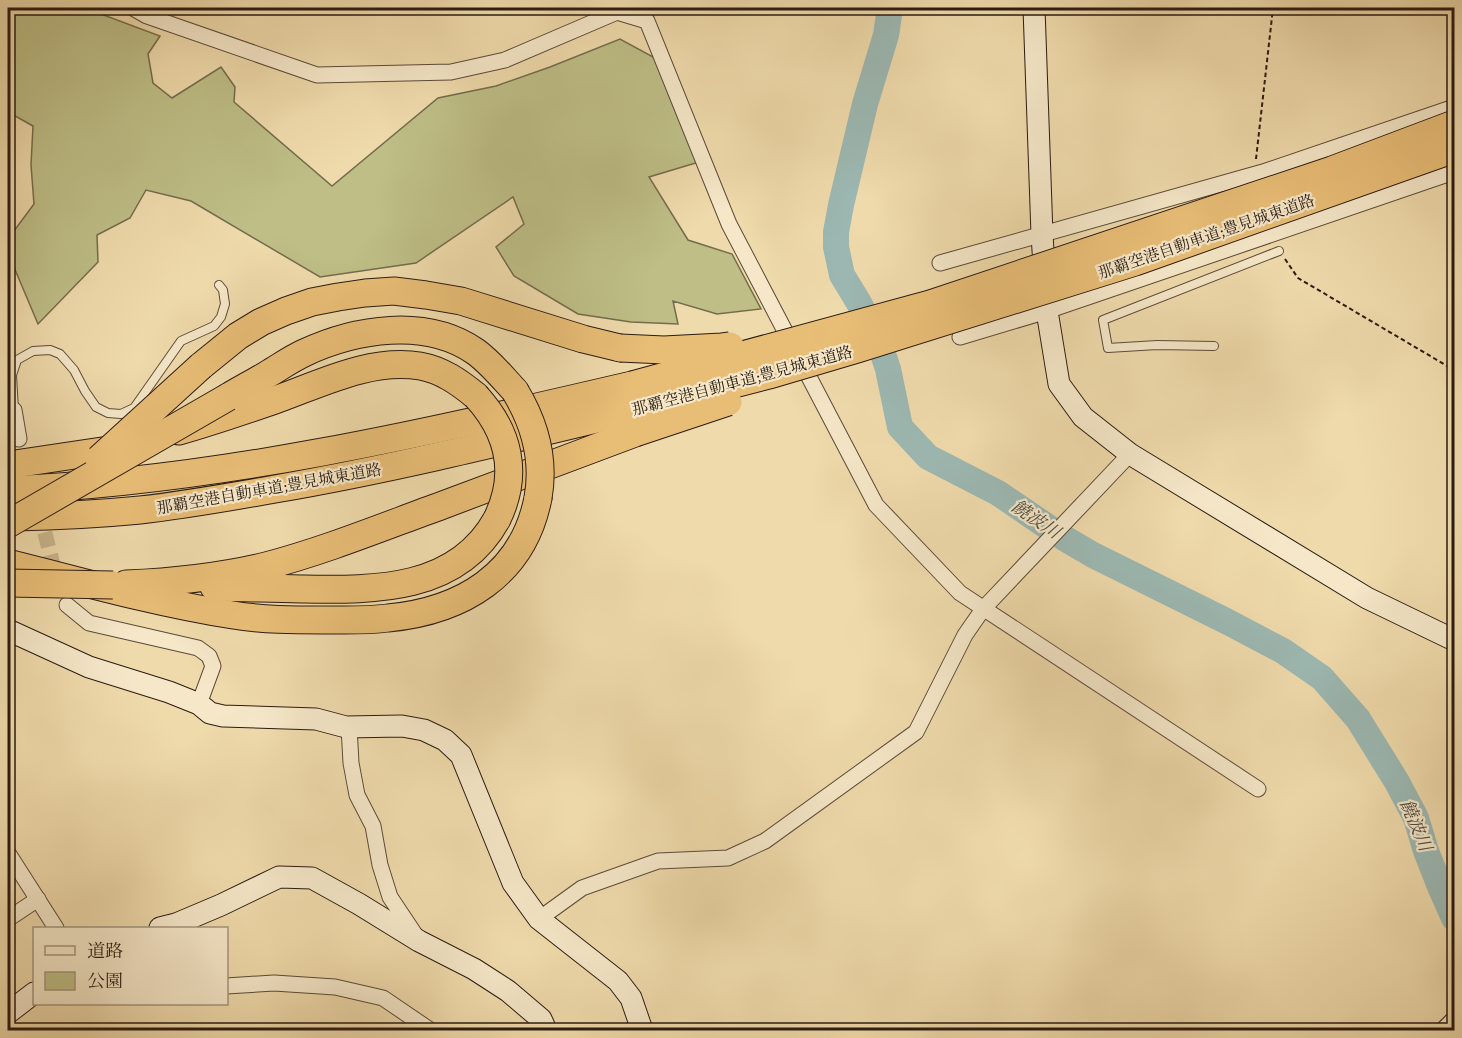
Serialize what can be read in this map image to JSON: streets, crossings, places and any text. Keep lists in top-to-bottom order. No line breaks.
{"streets":{"highway":["那覇空港自動車道;豊見城東道路"]},"water":["饒波川"],"legend":["道路","公園"]}
